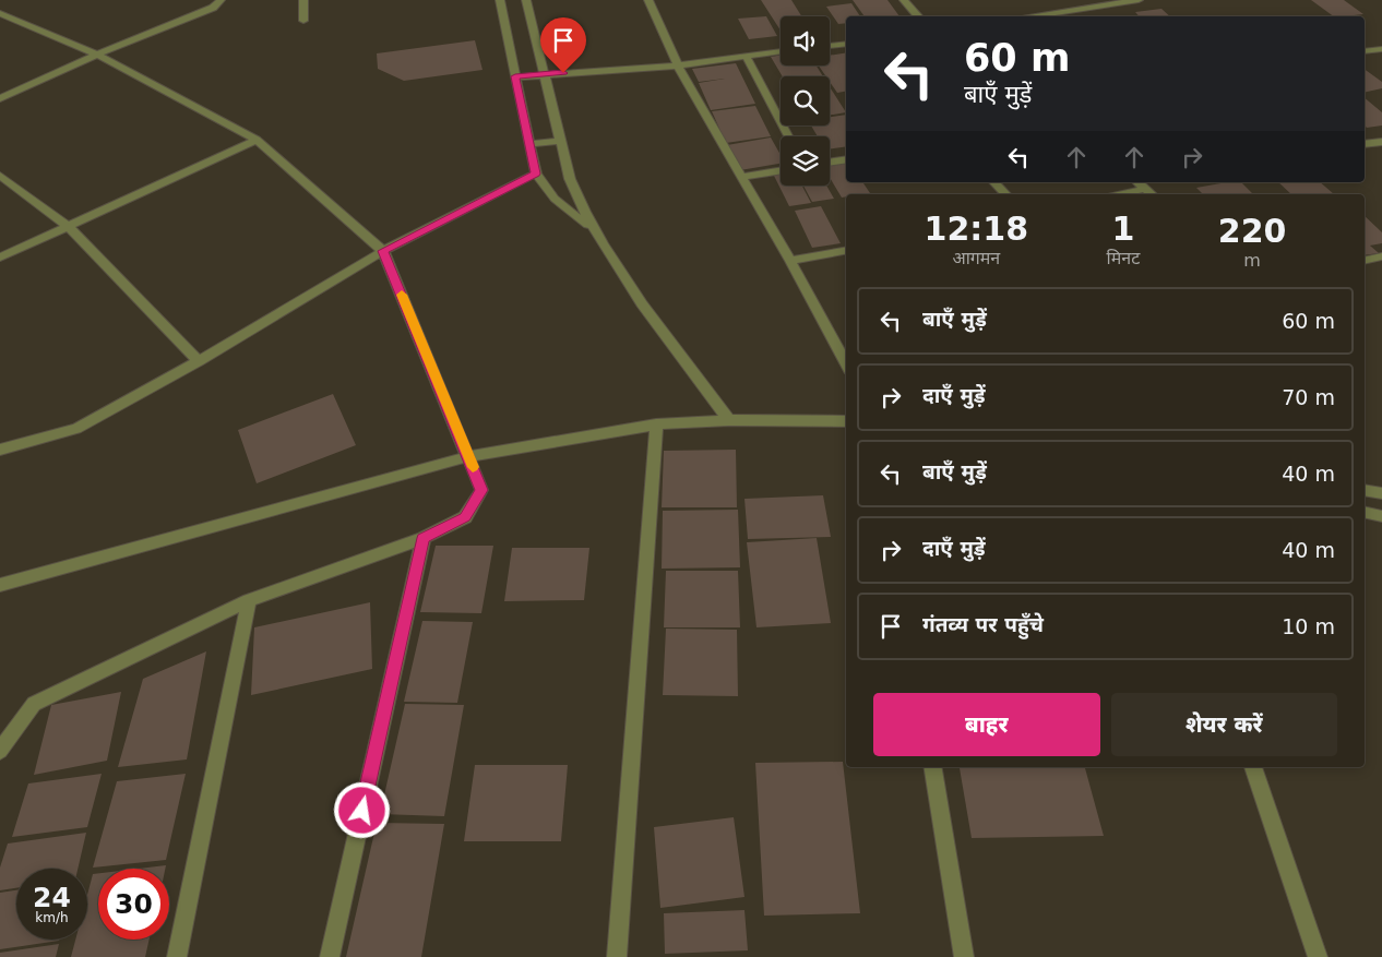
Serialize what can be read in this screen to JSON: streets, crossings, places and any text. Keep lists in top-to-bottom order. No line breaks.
{"page":{"turn":["60 m","बाएँ मुड़ें"],"eta":["12:18","आगमन","1","मिनट","220","m"],"list":[{"name":"बाएँ मुड़ें","value":"60 m"},{"name":"दाएँ मुड़ें","value":"70 m"},{"name":"बाएँ मुड़ें","value":"40 m"},{"name":"दाएँ मुड़ें","value":"40 m"},{"name":"गंतव्य पर पहुँचे","value":"10 m"}],"buttons":["बाहर","शेयर करें"],"speed":"24 km/h","limit":"30"}}
